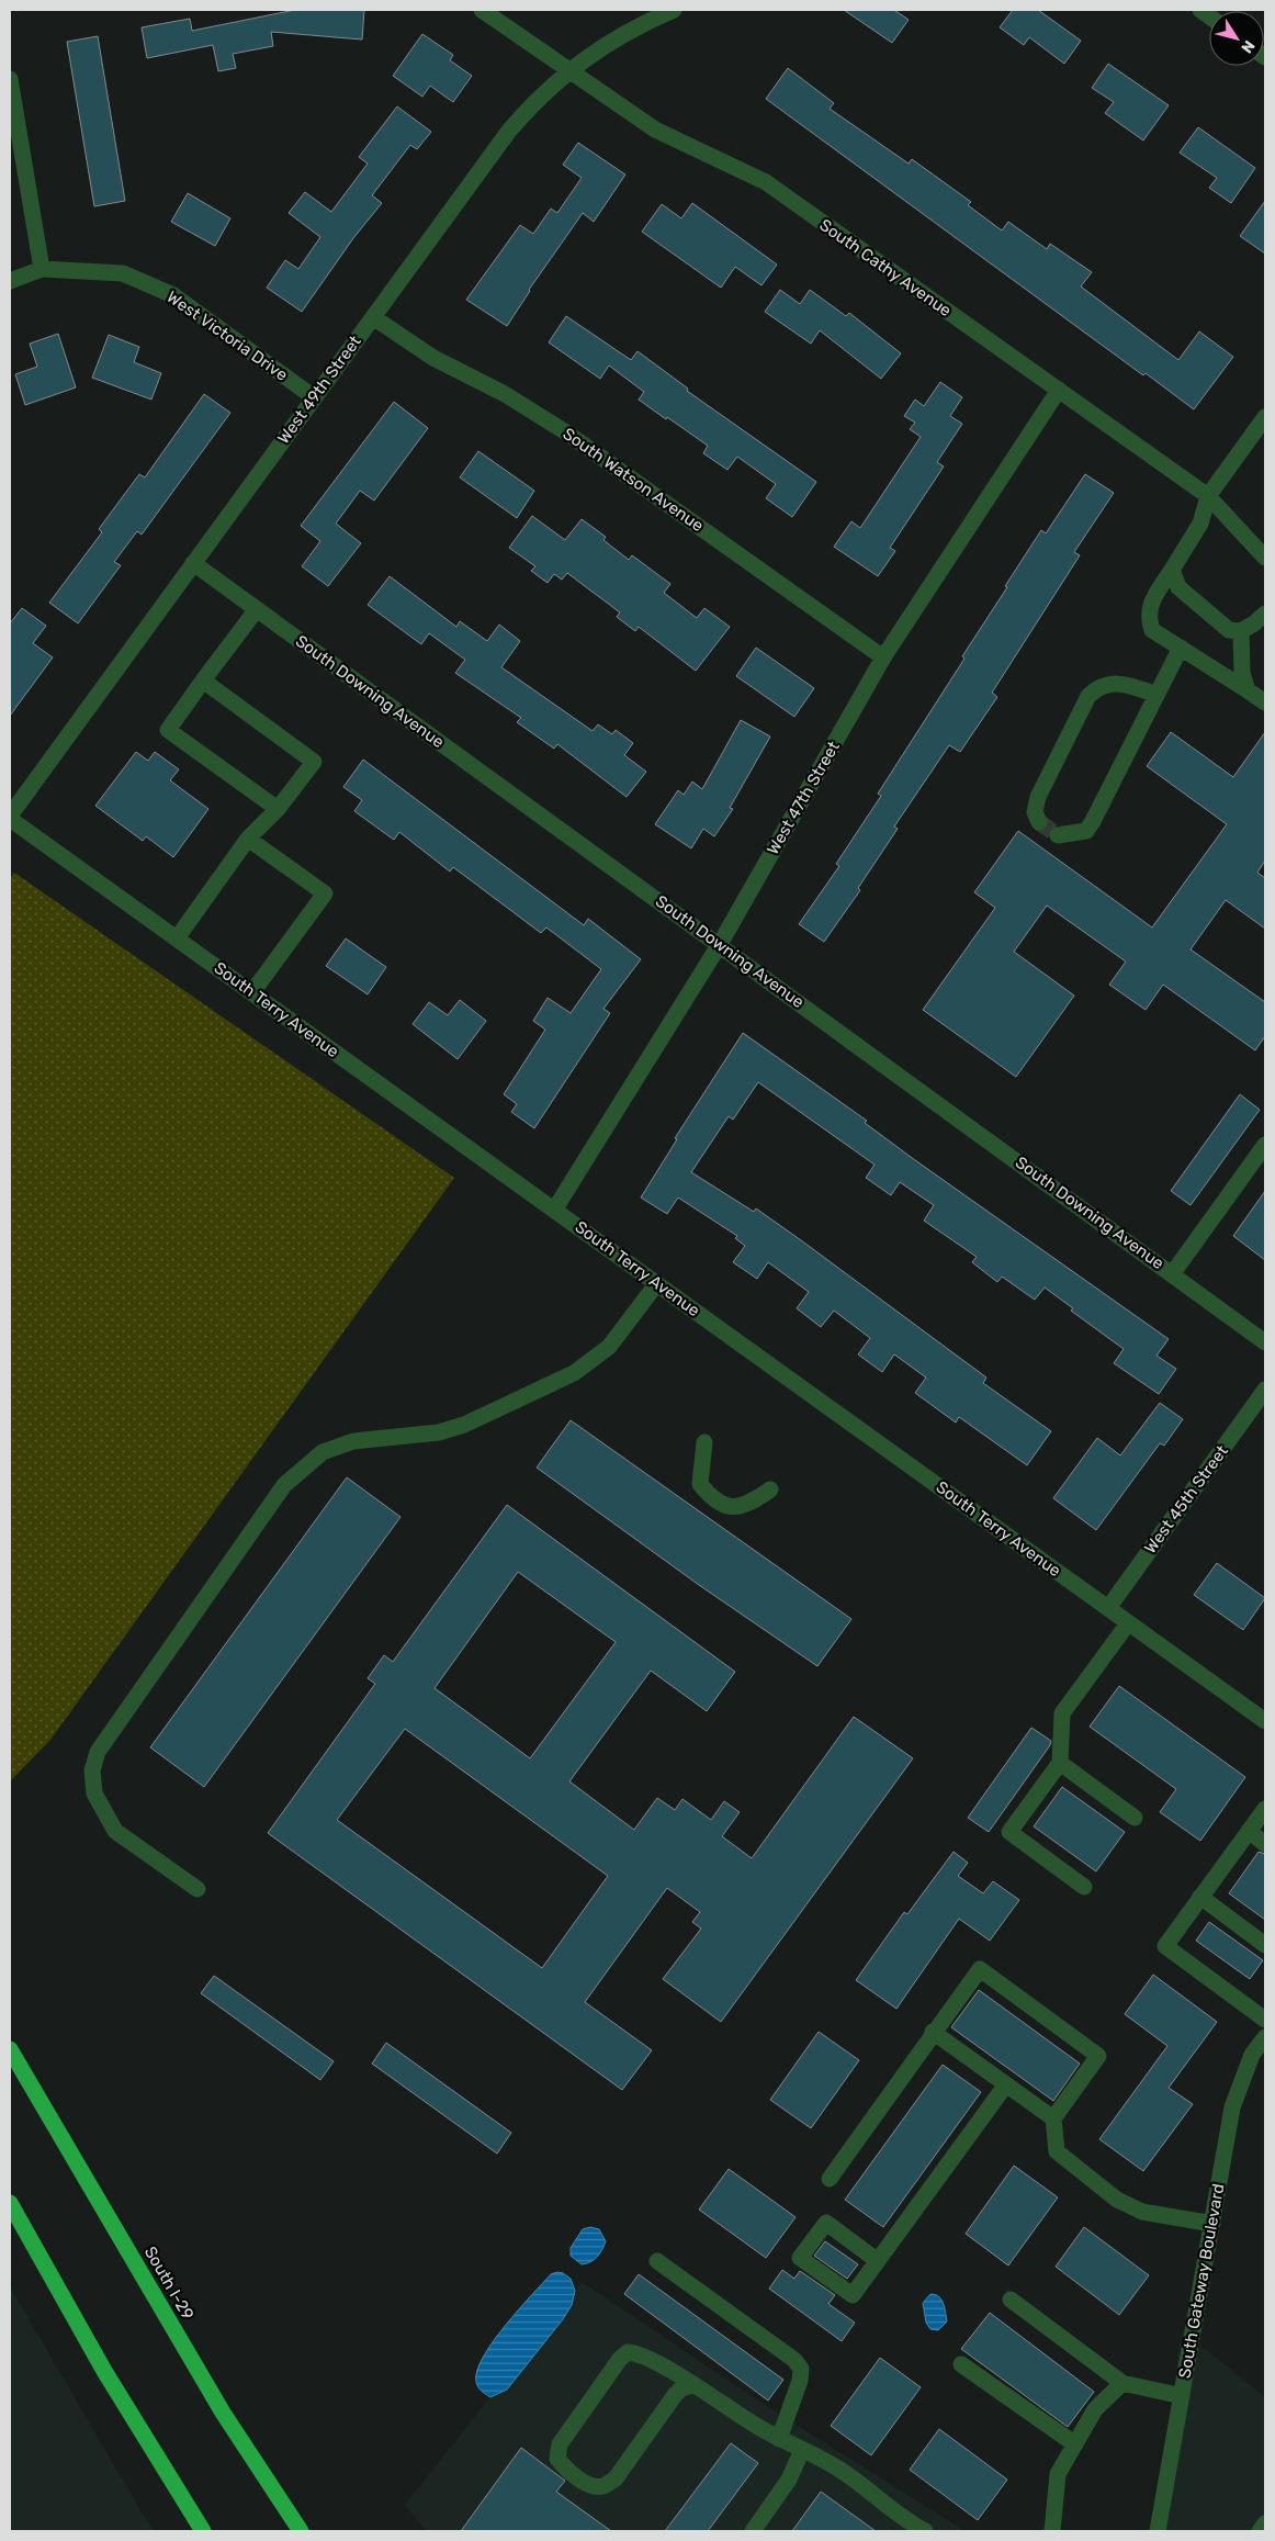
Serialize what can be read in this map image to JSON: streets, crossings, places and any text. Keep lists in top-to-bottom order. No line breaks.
{"streets":{"highway":["South I-29"],"street":["South Cathy Avenue","West Victoria Drive","West 49th Street","South Watson Avenue","South Downing Avenue","West 47th Street","South Terry Avenue","West 45th Street","South Gateway Boulevard"]},"crossings":[["South Cathy Avenue","West 49th Street"],["South Cathy Avenue","West 47th Street"],["West Victoria Drive","West 49th Street"],["West 49th Street","South Watson Avenue"],["West 49th Street","South Downing Avenue"],["West 49th Street","South Terry Avenue"],["South Watson Avenue","West 47th Street"],["South Downing Avenue","West 47th Street"],["West 47th Street","South Terry Avenue"],["South Terry Avenue","West 45th Street"]],"north":"bottom right"}
